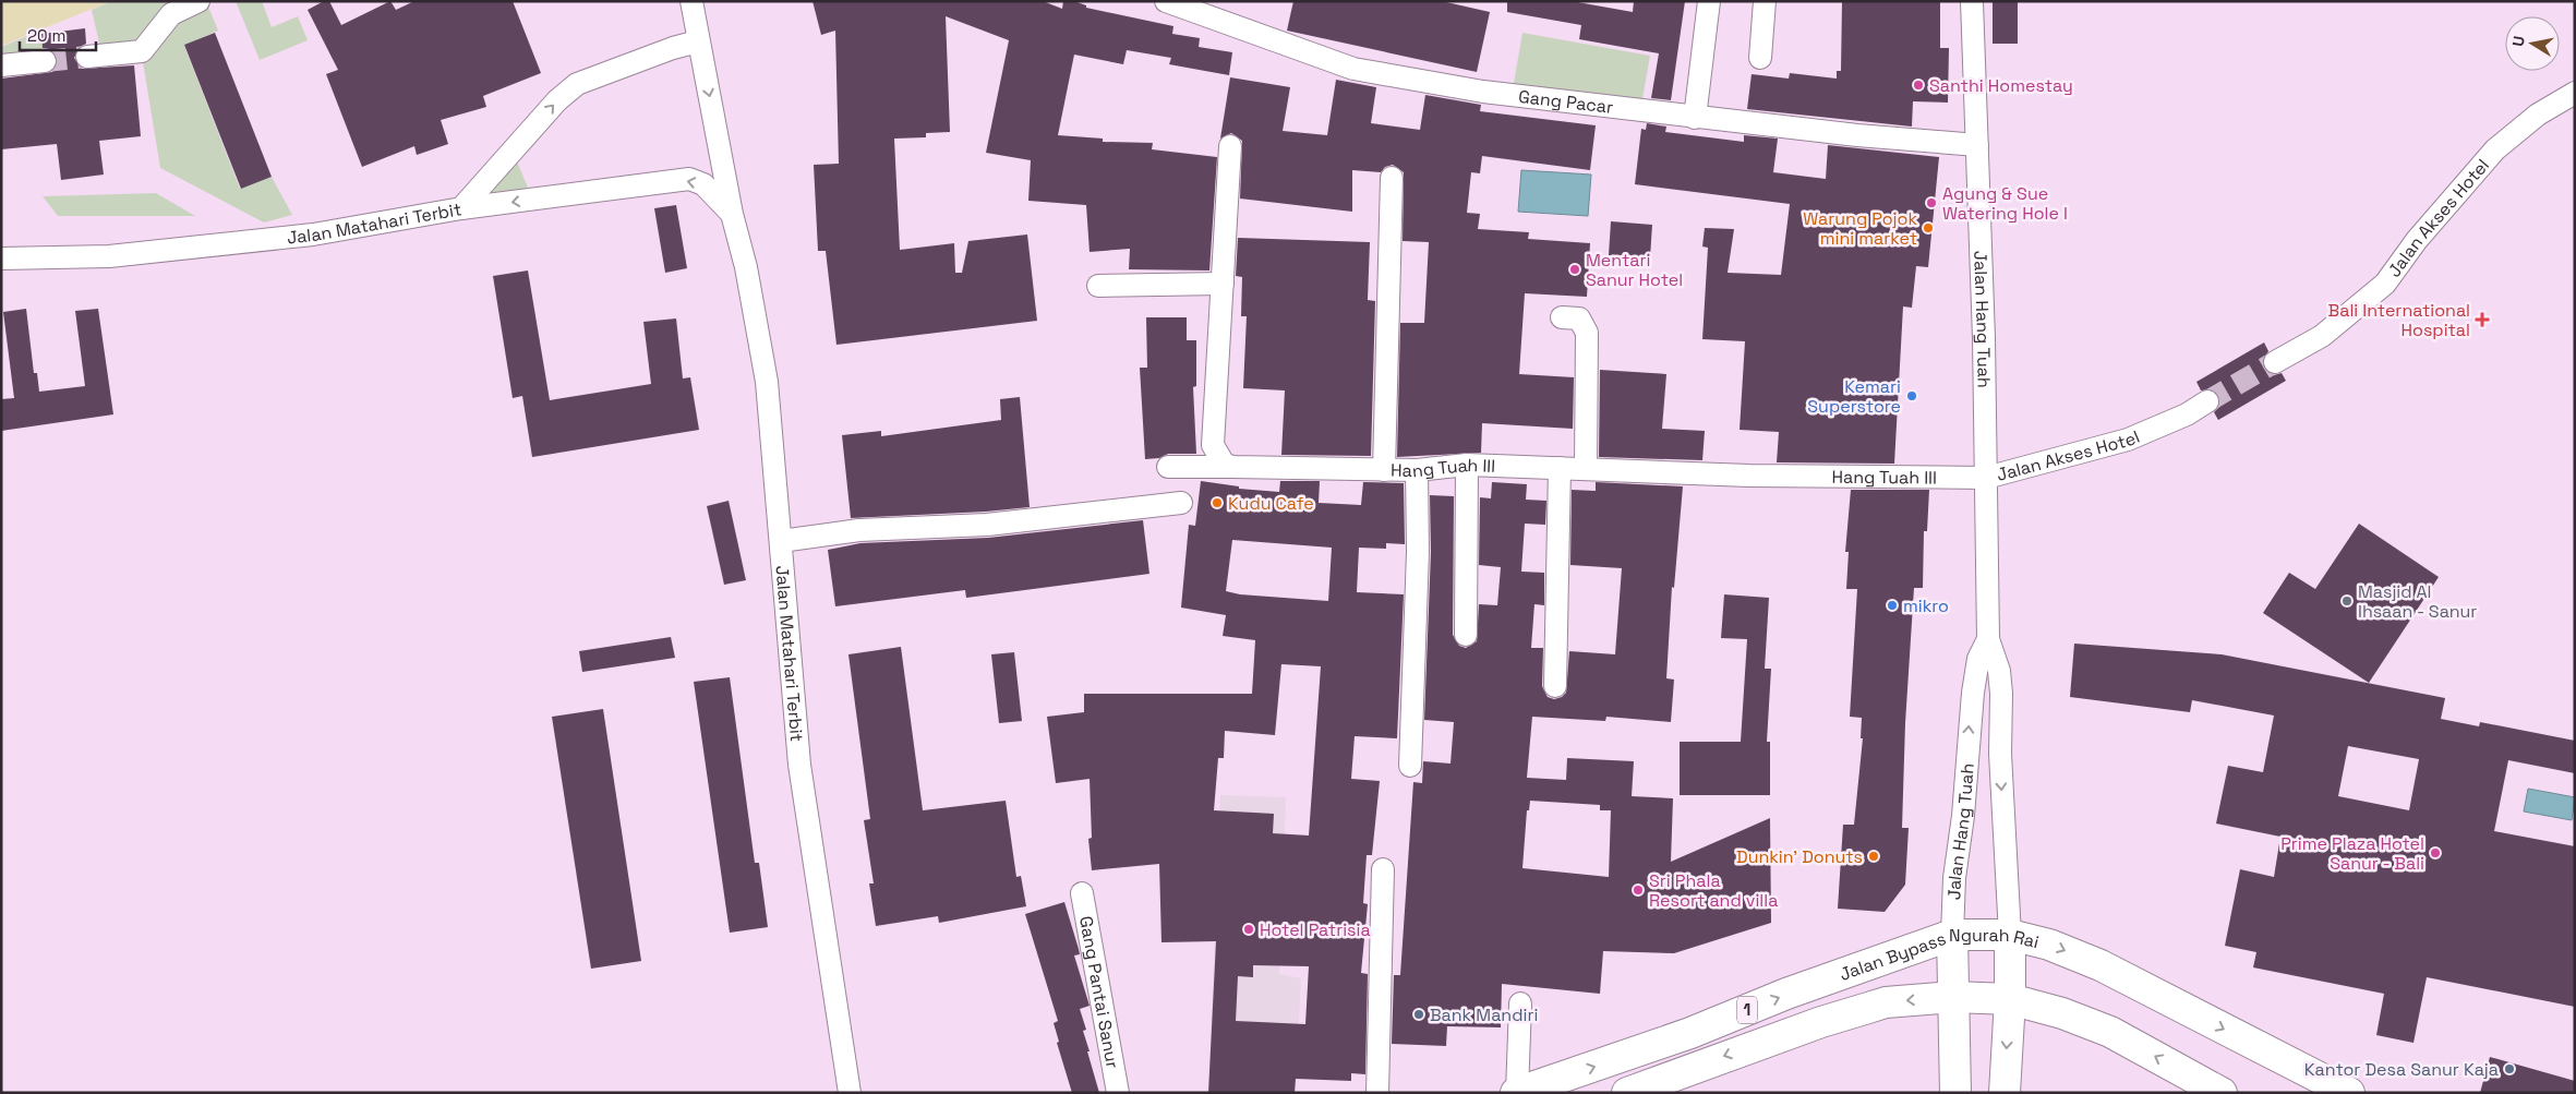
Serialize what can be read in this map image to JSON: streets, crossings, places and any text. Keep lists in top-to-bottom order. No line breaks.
{"streets":{"main road":["Jalan Hang Tuah","Jalan Bypass Ngurah Rai","1"],"street":["Gang Pacar","Jalan Akses Hotel","Jalan Matahari Terbit","Hang Tuah III","Gang Pantai Sanur"]},"crossings":[["Gang Pacar","Jalan Hang Tuah"],["Jalan Akses Hotel","Jalan Hang Tuah"],["Jalan Akses Hotel","Hang Tuah III"],["Jalan Hang Tuah","Hang Tuah III"],["Jalan Hang Tuah","Jalan Bypass Ngurah Rai"]],"places":{"other":["Santhi Homestay","Agung & Sue Watering Hole I","Warung Pojok mini market","Mentari Sanur Hotel","Kemari Superstore","Kudu Cafe","Masjid Al Ihsaan - Sanur","mikro","Prime Plaza Hotel Sanur - Bali","Dunkin' Donuts","Sri Phala Resort and villa","Hotel Patrisia","Bank Mandiri","Kantor Desa Sanur Kaja"],"health":["Bali International Hospital"]},"scale_bar":"20 m","north":"left"}
